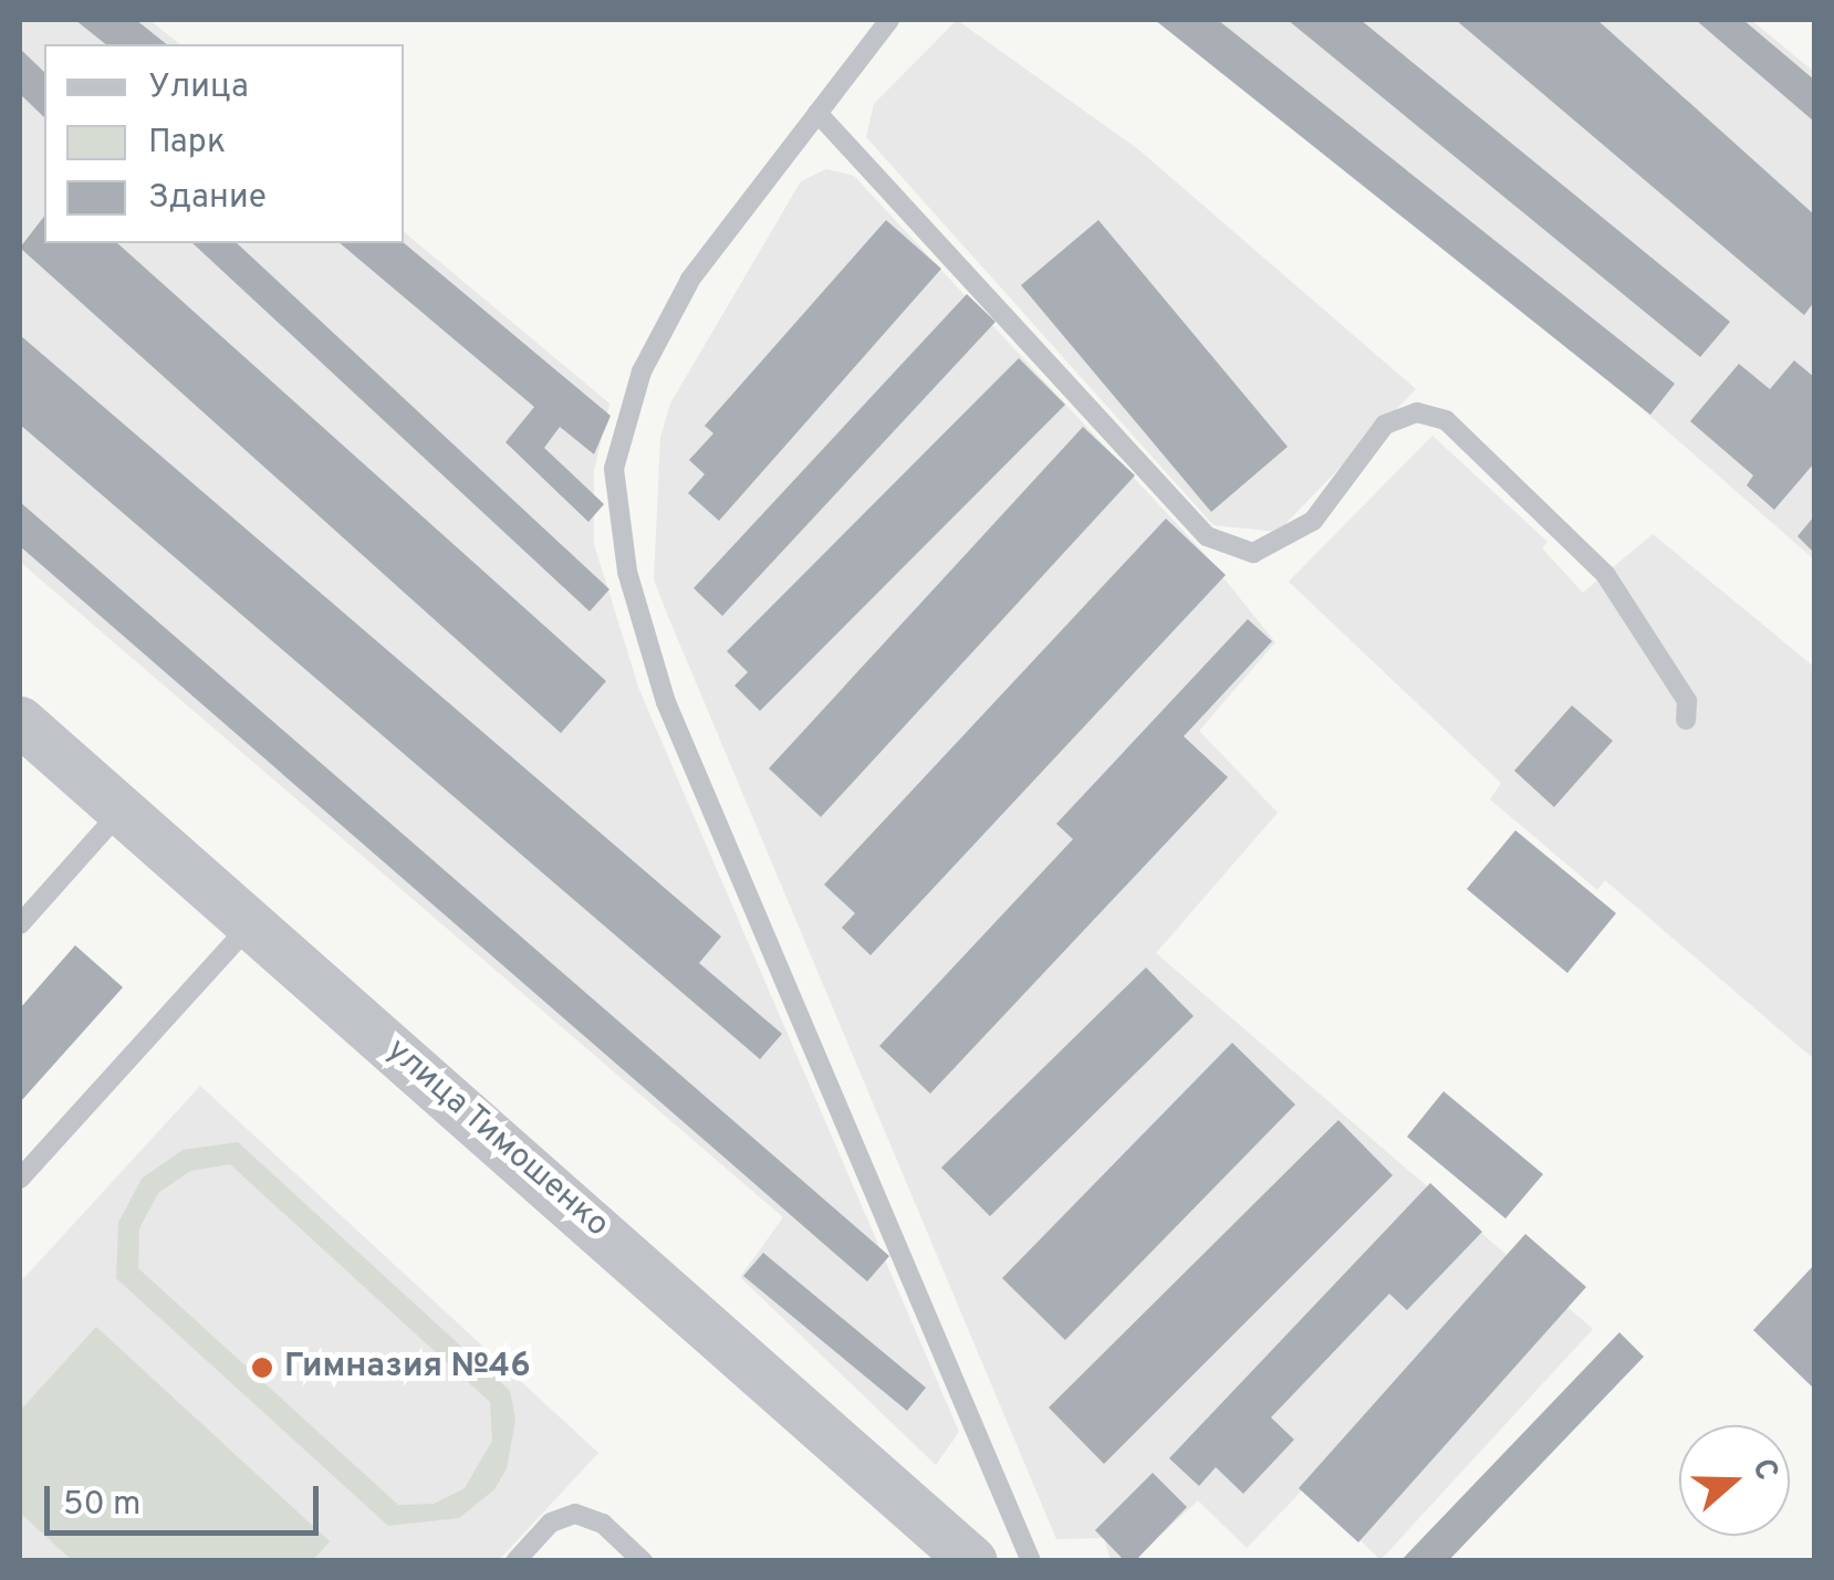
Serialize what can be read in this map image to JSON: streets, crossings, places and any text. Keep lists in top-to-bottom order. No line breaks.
{"streets":{"street":["улица Тимошенко"]},"places":["Гимназия №46"],"legend":["Улица","Парк","Здание"],"scale_bar":"50 m","north":"right"}
